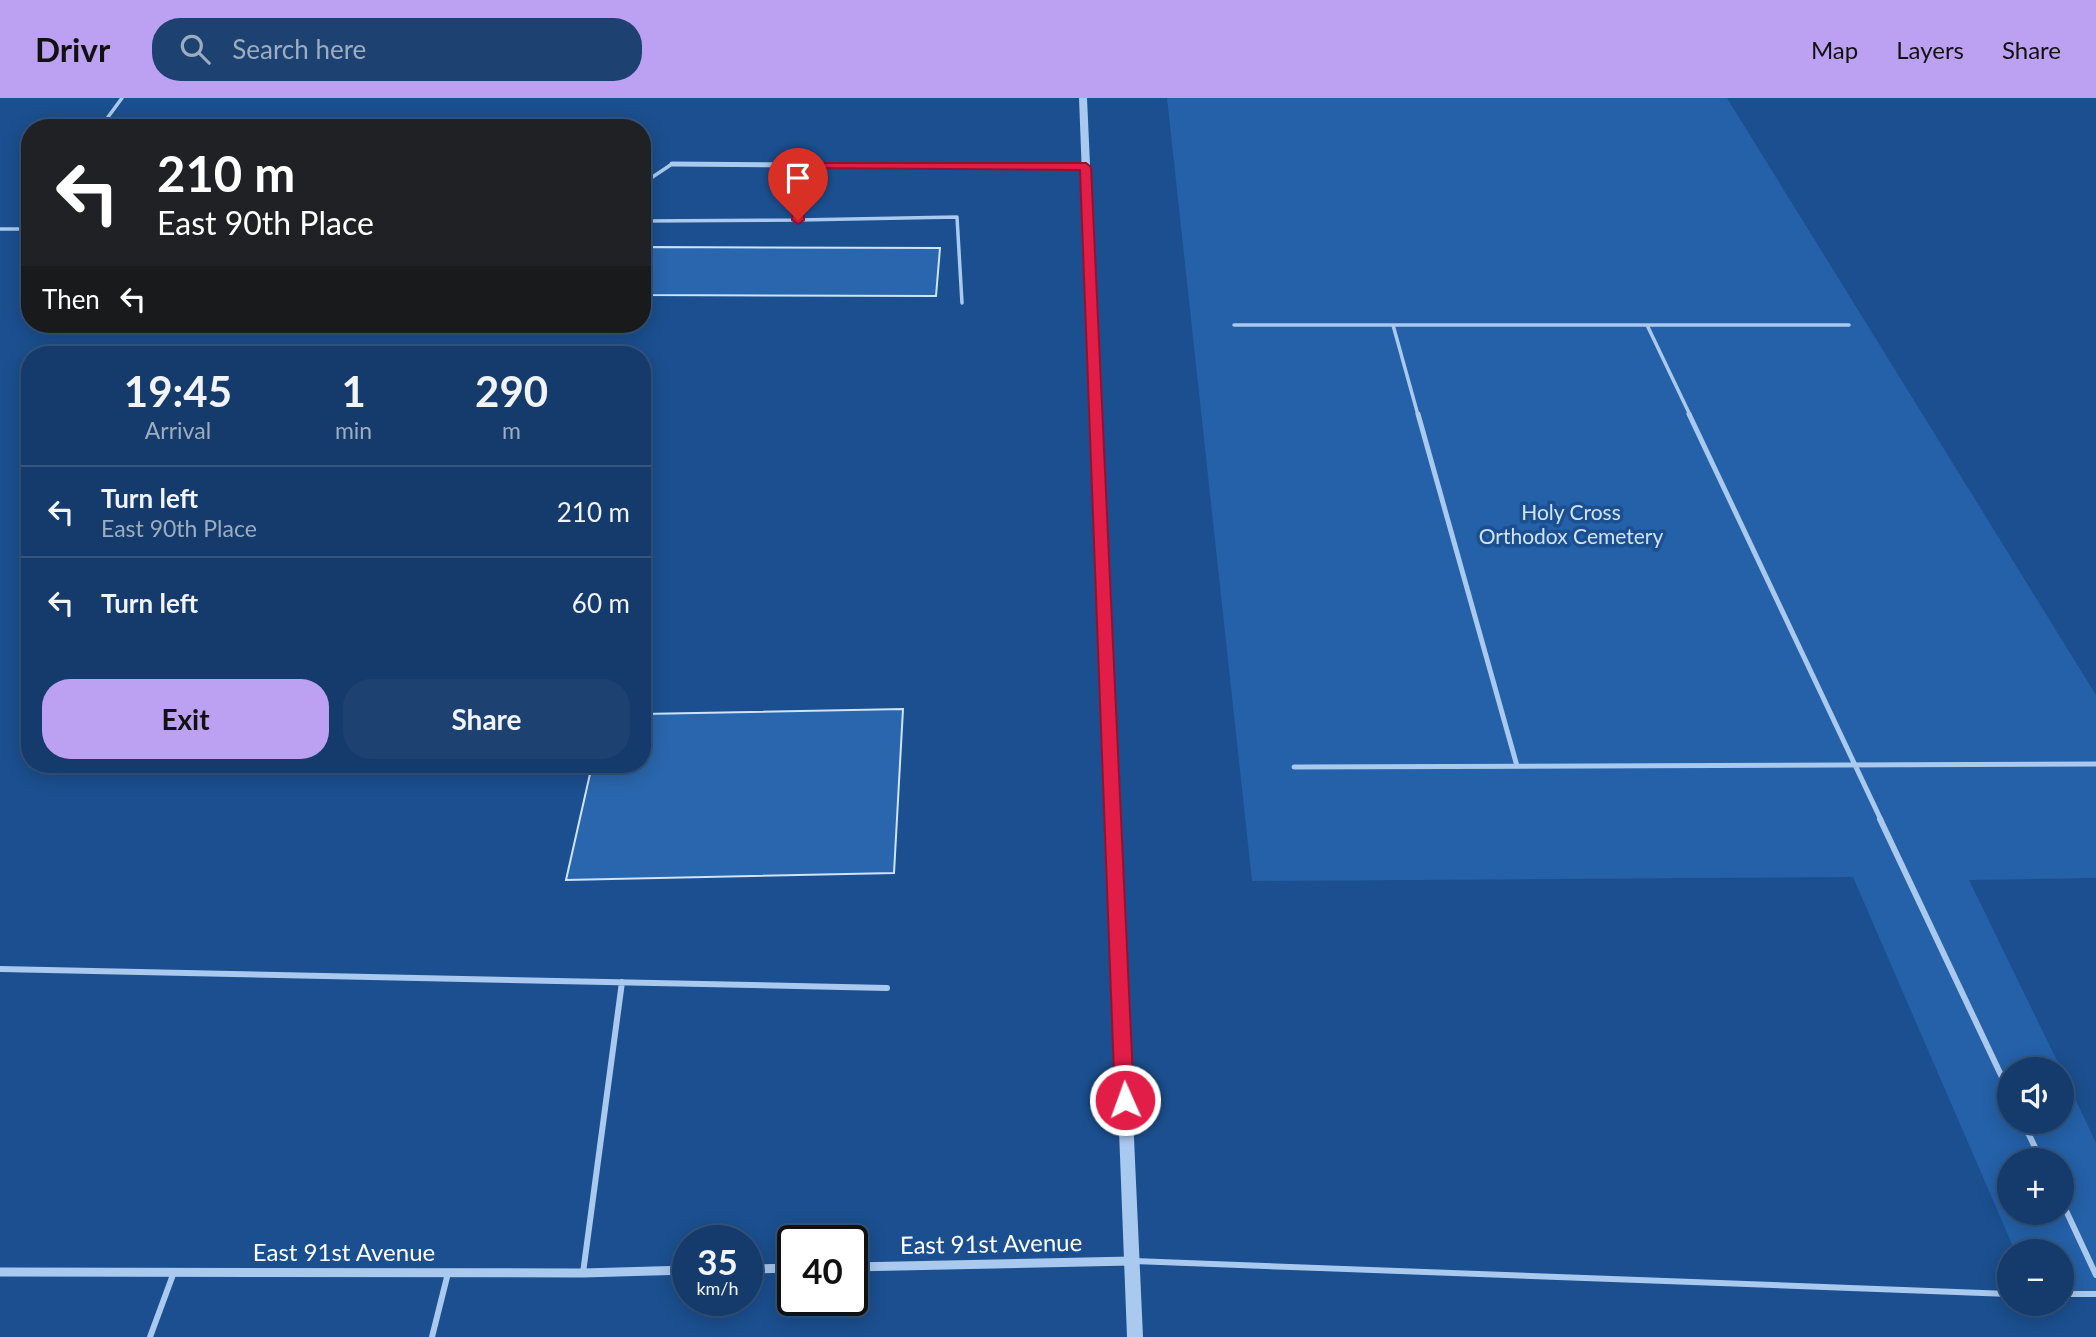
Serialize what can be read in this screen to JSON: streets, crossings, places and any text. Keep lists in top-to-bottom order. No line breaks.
{"streets":{"street":["East 91st Avenue"]},"parks":["Holy Cross Orthodox Cemetery"],"page":{"header":"Drivr","search":"Search here","nav":["Map","Layers","Share"],"turn":["210 m","East 90th Place"],"then":"Then","eta":["19:45","Arrival","1","min","290","m"],"list":[{"name":"Turn left","note":"East 90th Place","value":"210 m"},{"name":"Turn left","value":"60 m"}],"buttons":["Exit","Share"],"map_buttons":["+","−"],"speed":"35 km/h","limit":"40"}}
